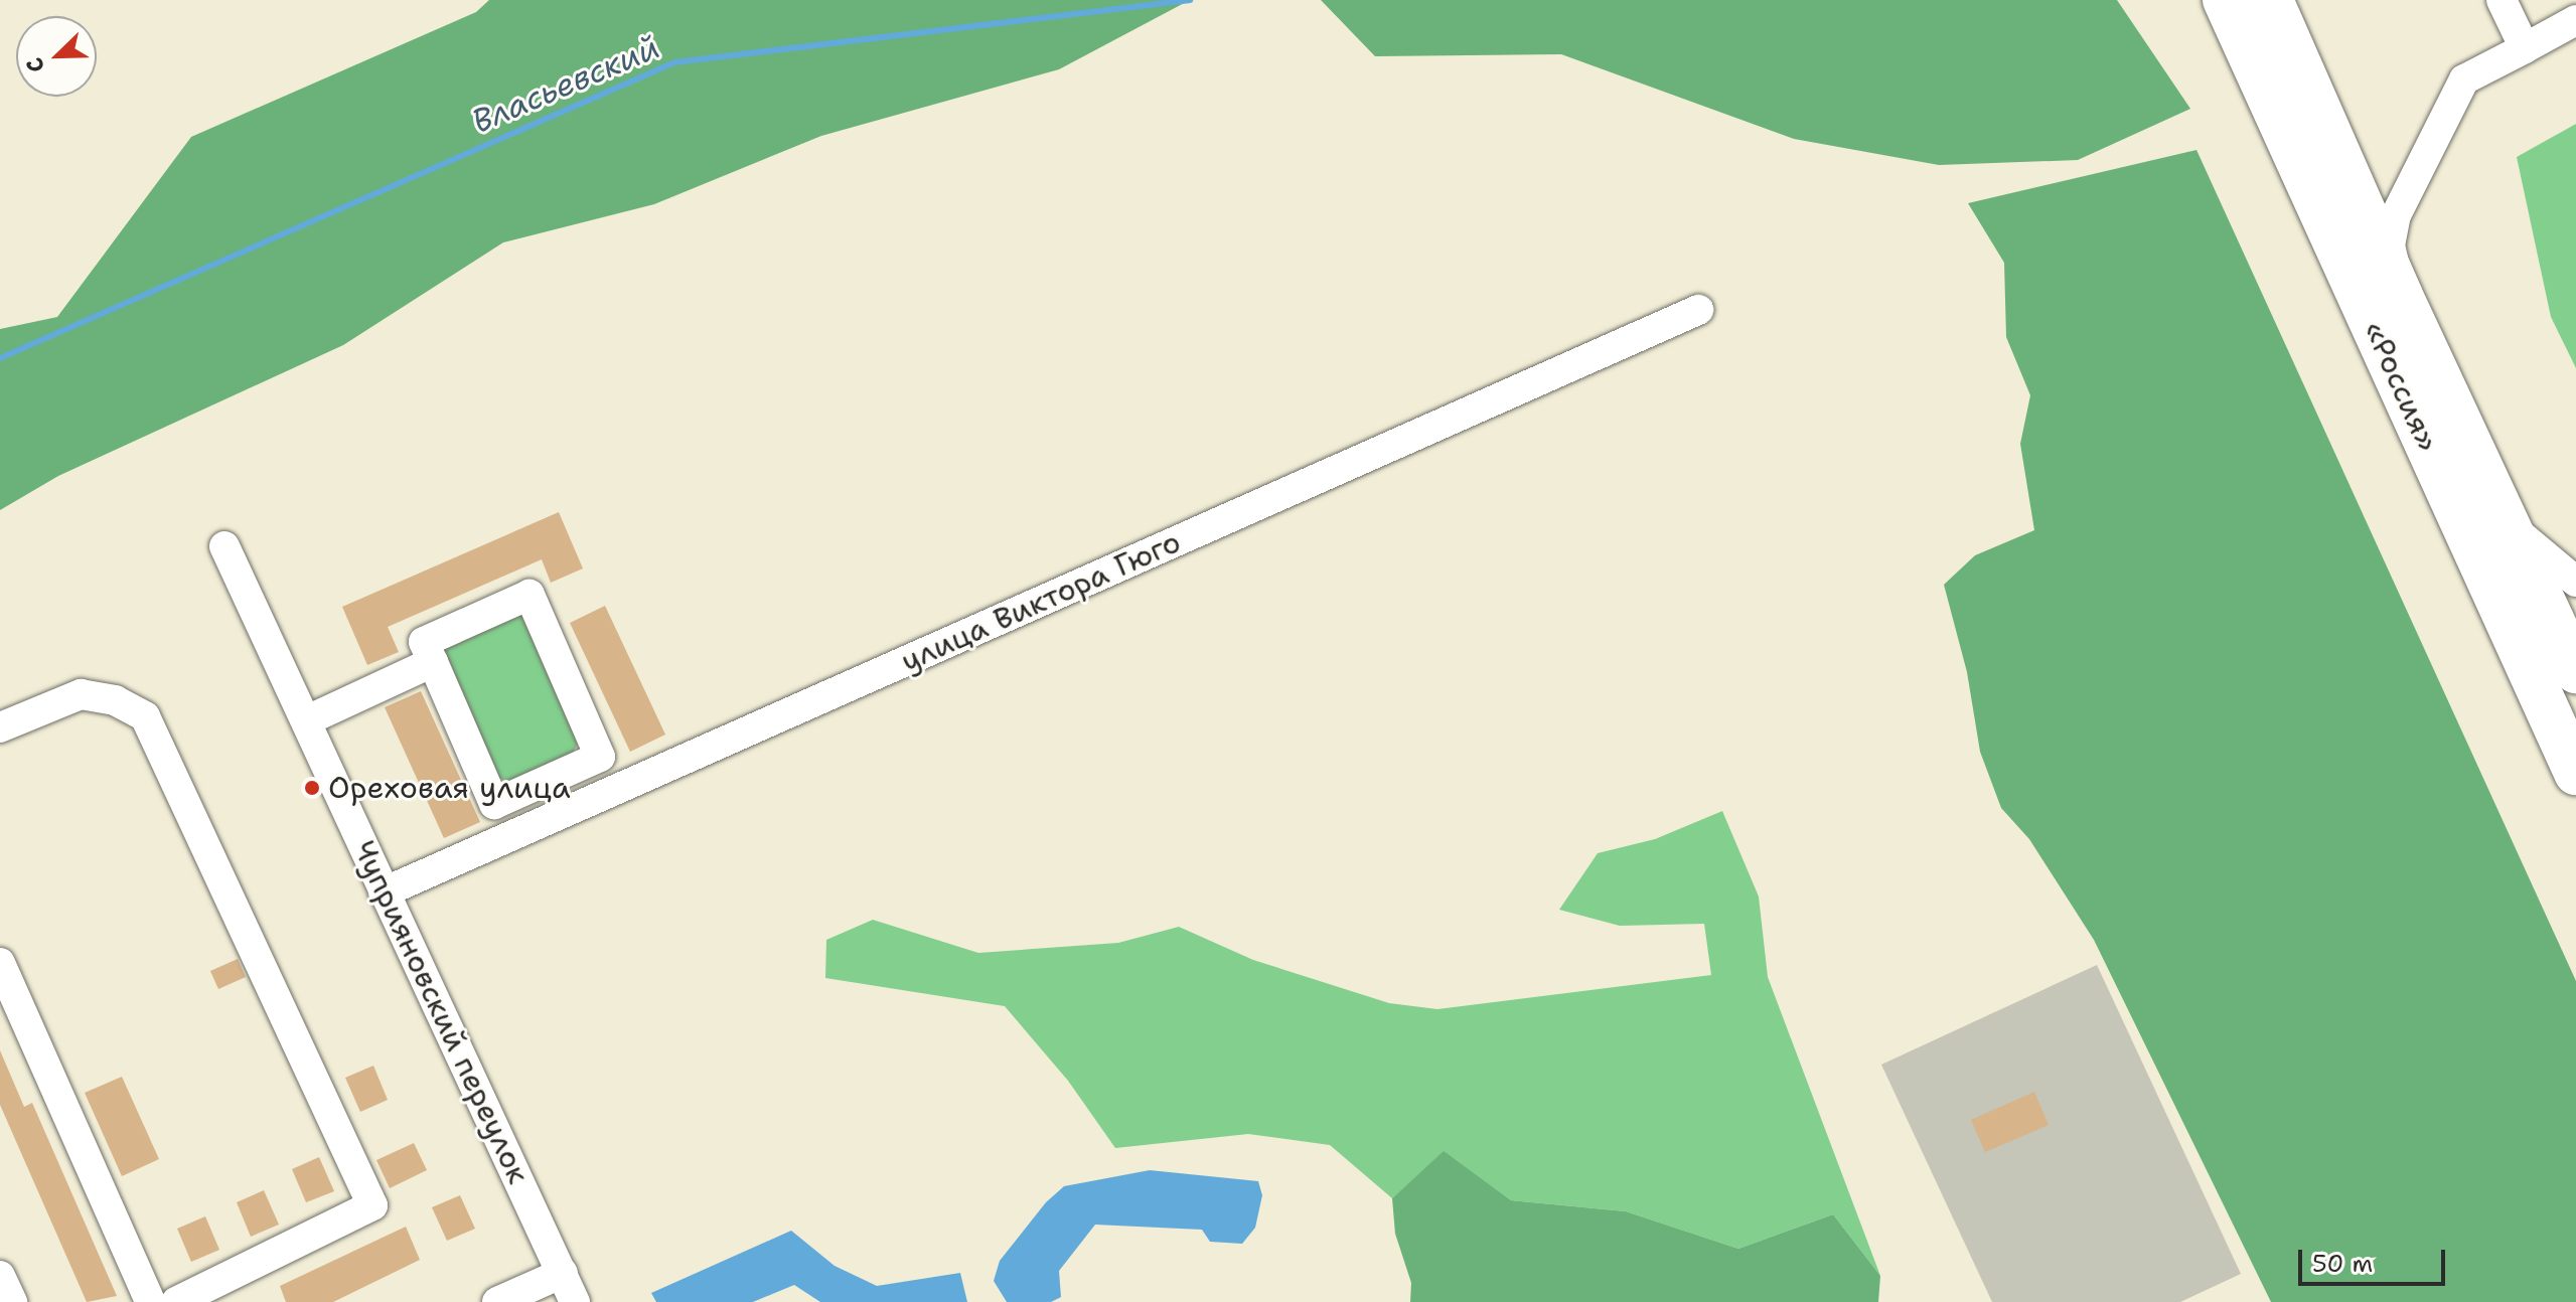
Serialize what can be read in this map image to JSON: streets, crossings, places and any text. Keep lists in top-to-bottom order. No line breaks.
{"streets":{"highway":["«Россия»"],"street":["улица Виктора Гюго","Чуприяновский переулок"]},"crossings":[["улица Виктора Гюго","Чуприяновский переулок"]],"water":["Власьевский"],"places":["Ореховая улица"],"scale_bar":"50 m","north":"bottom left"}
